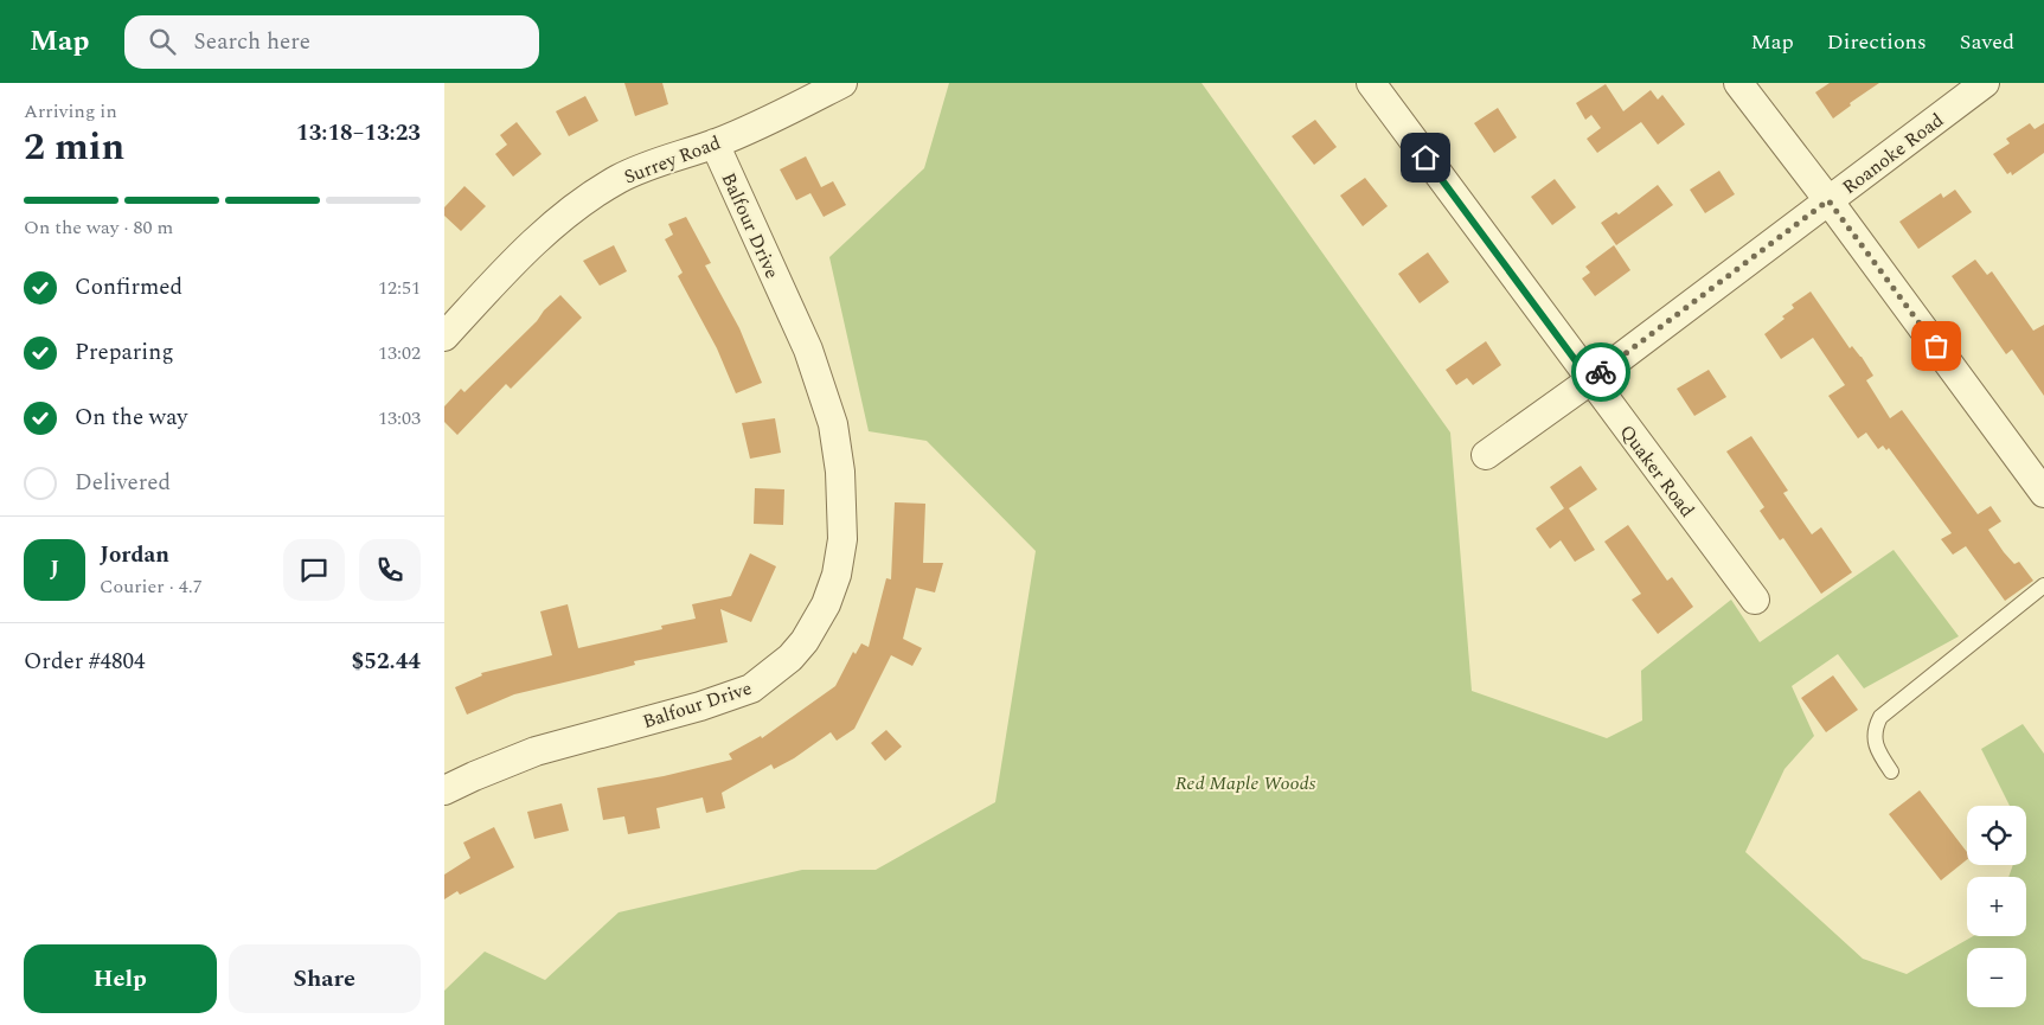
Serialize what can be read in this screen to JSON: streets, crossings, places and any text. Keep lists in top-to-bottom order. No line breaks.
{"streets":{"street":["Roanoke Road","Surrey Road","Balfour Drive","Quaker Road"]},"crossings":[["Roanoke Road","Quaker Road"],["Surrey Road","Balfour Drive"]],"parks":["Red Maple Woods"],"page":{"header":"Map","search":"Search here","nav":["Map","Directions","Saved"],"heading":["2 min","Arriving in","13:18–13:23"],"panel":["Jordan","Courier · 4.7","Order #4804","$52.44"],"bar":"On the way · 80 m","list":[["Confirmed","12:51"],["Preparing","13:02"],["On the way","13:03"],"Delivered"],"round":"J","map_buttons":["+","−"],"buttons":["Help","Share"]}}
